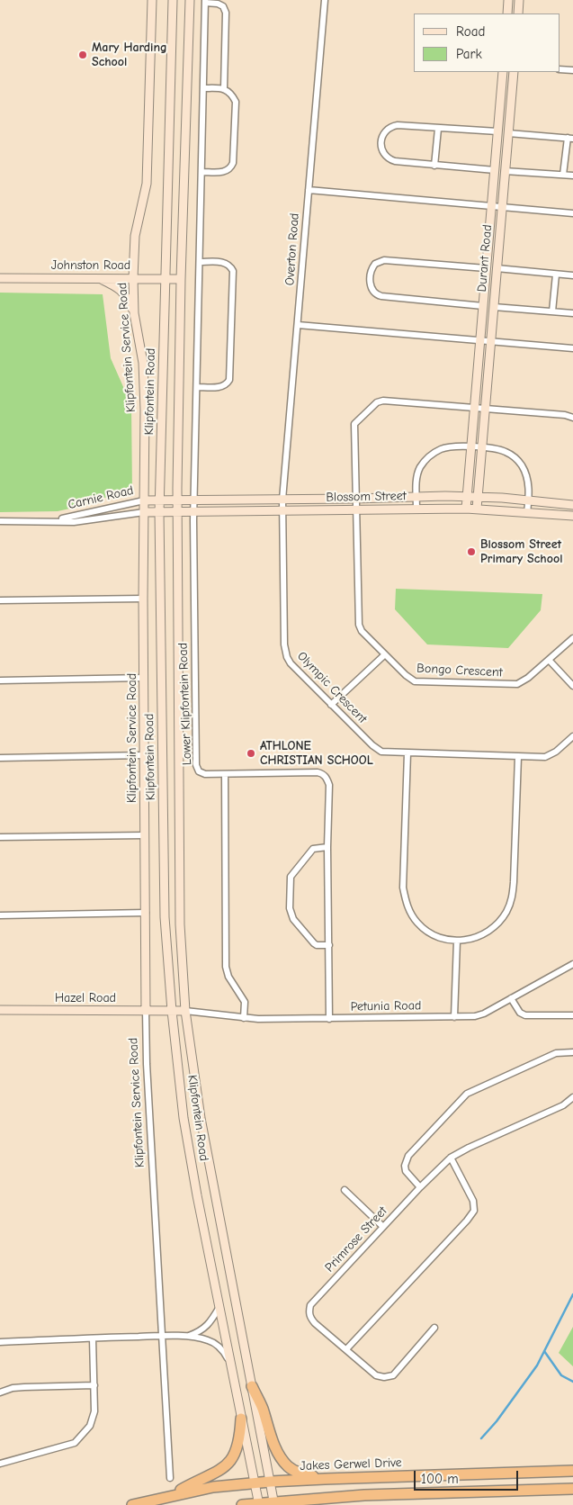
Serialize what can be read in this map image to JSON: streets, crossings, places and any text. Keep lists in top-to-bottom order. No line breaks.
{"streets":{"highway":["Jakes Gerwel Drive"],"street":["Overton Road","Durant Road","Johnston Road","Klipfontein Service Road","Klipfontein Road","Blossom Street","Carnie Road","Bongo Crescent","Olympic Crescent","Lower Klipfontein Road","Hazel Road","Petunia Road","Primrose Street"]},"crossings":[["Overton Road","Blossom Street"],["Overton Road","Olympic Crescent"],["Durant Road","Blossom Street"],["Durant Road","Bongo Crescent"],["Johnston Road","Klipfontein Service Road"],["Johnston Road","Klipfontein Road"],["Klipfontein Service Road","Carnie Road"],["Klipfontein Service Road","Hazel Road"],["Klipfontein Road","Blossom Street"],["Klipfontein Road","Carnie Road"],["Klipfontein Road","Hazel Road"],["Klipfontein Road","Petunia Road"],["Klipfontein Road","Jakes Gerwel Drive"],["Blossom Street","Carnie Road"],["Blossom Street","Bongo Crescent"],["Blossom Street","Olympic Crescent"],["Blossom Street","Lower Klipfontein Road"],["Hazel Road","Petunia Road"]],"places":["Mary Harding School","Blossom Street Primary School","ATHLONE CHRISTIAN SCHOOL"],"legend":["Road","Park"],"scale_bar":"100 m"}
